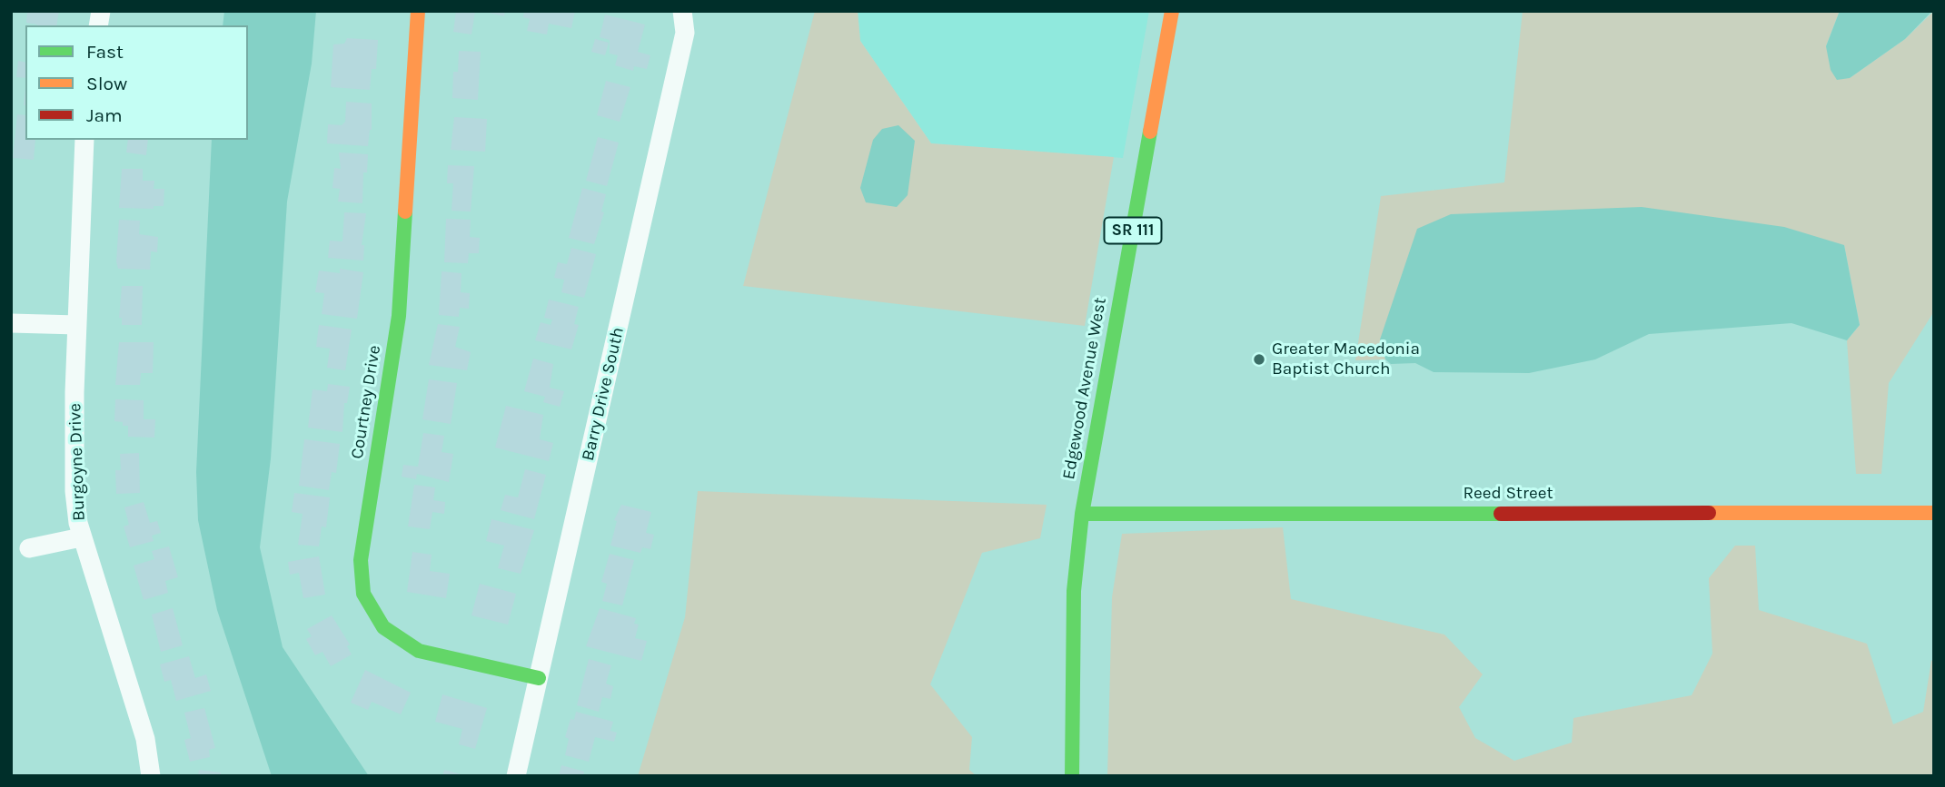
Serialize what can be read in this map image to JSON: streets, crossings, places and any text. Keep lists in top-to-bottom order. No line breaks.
{"streets":{"street":["SR 111","Edgewood Avenue West","Barry Drive South","Courtney Drive","Burgoyne Drive","Reed Street"]},"crossings":[["Edgewood Avenue West","Reed Street"],["Barry Drive South","Courtney Drive"]],"places":["Greater Macedonia Baptist Church"],"legend":["Fast","Slow","Jam"]}
